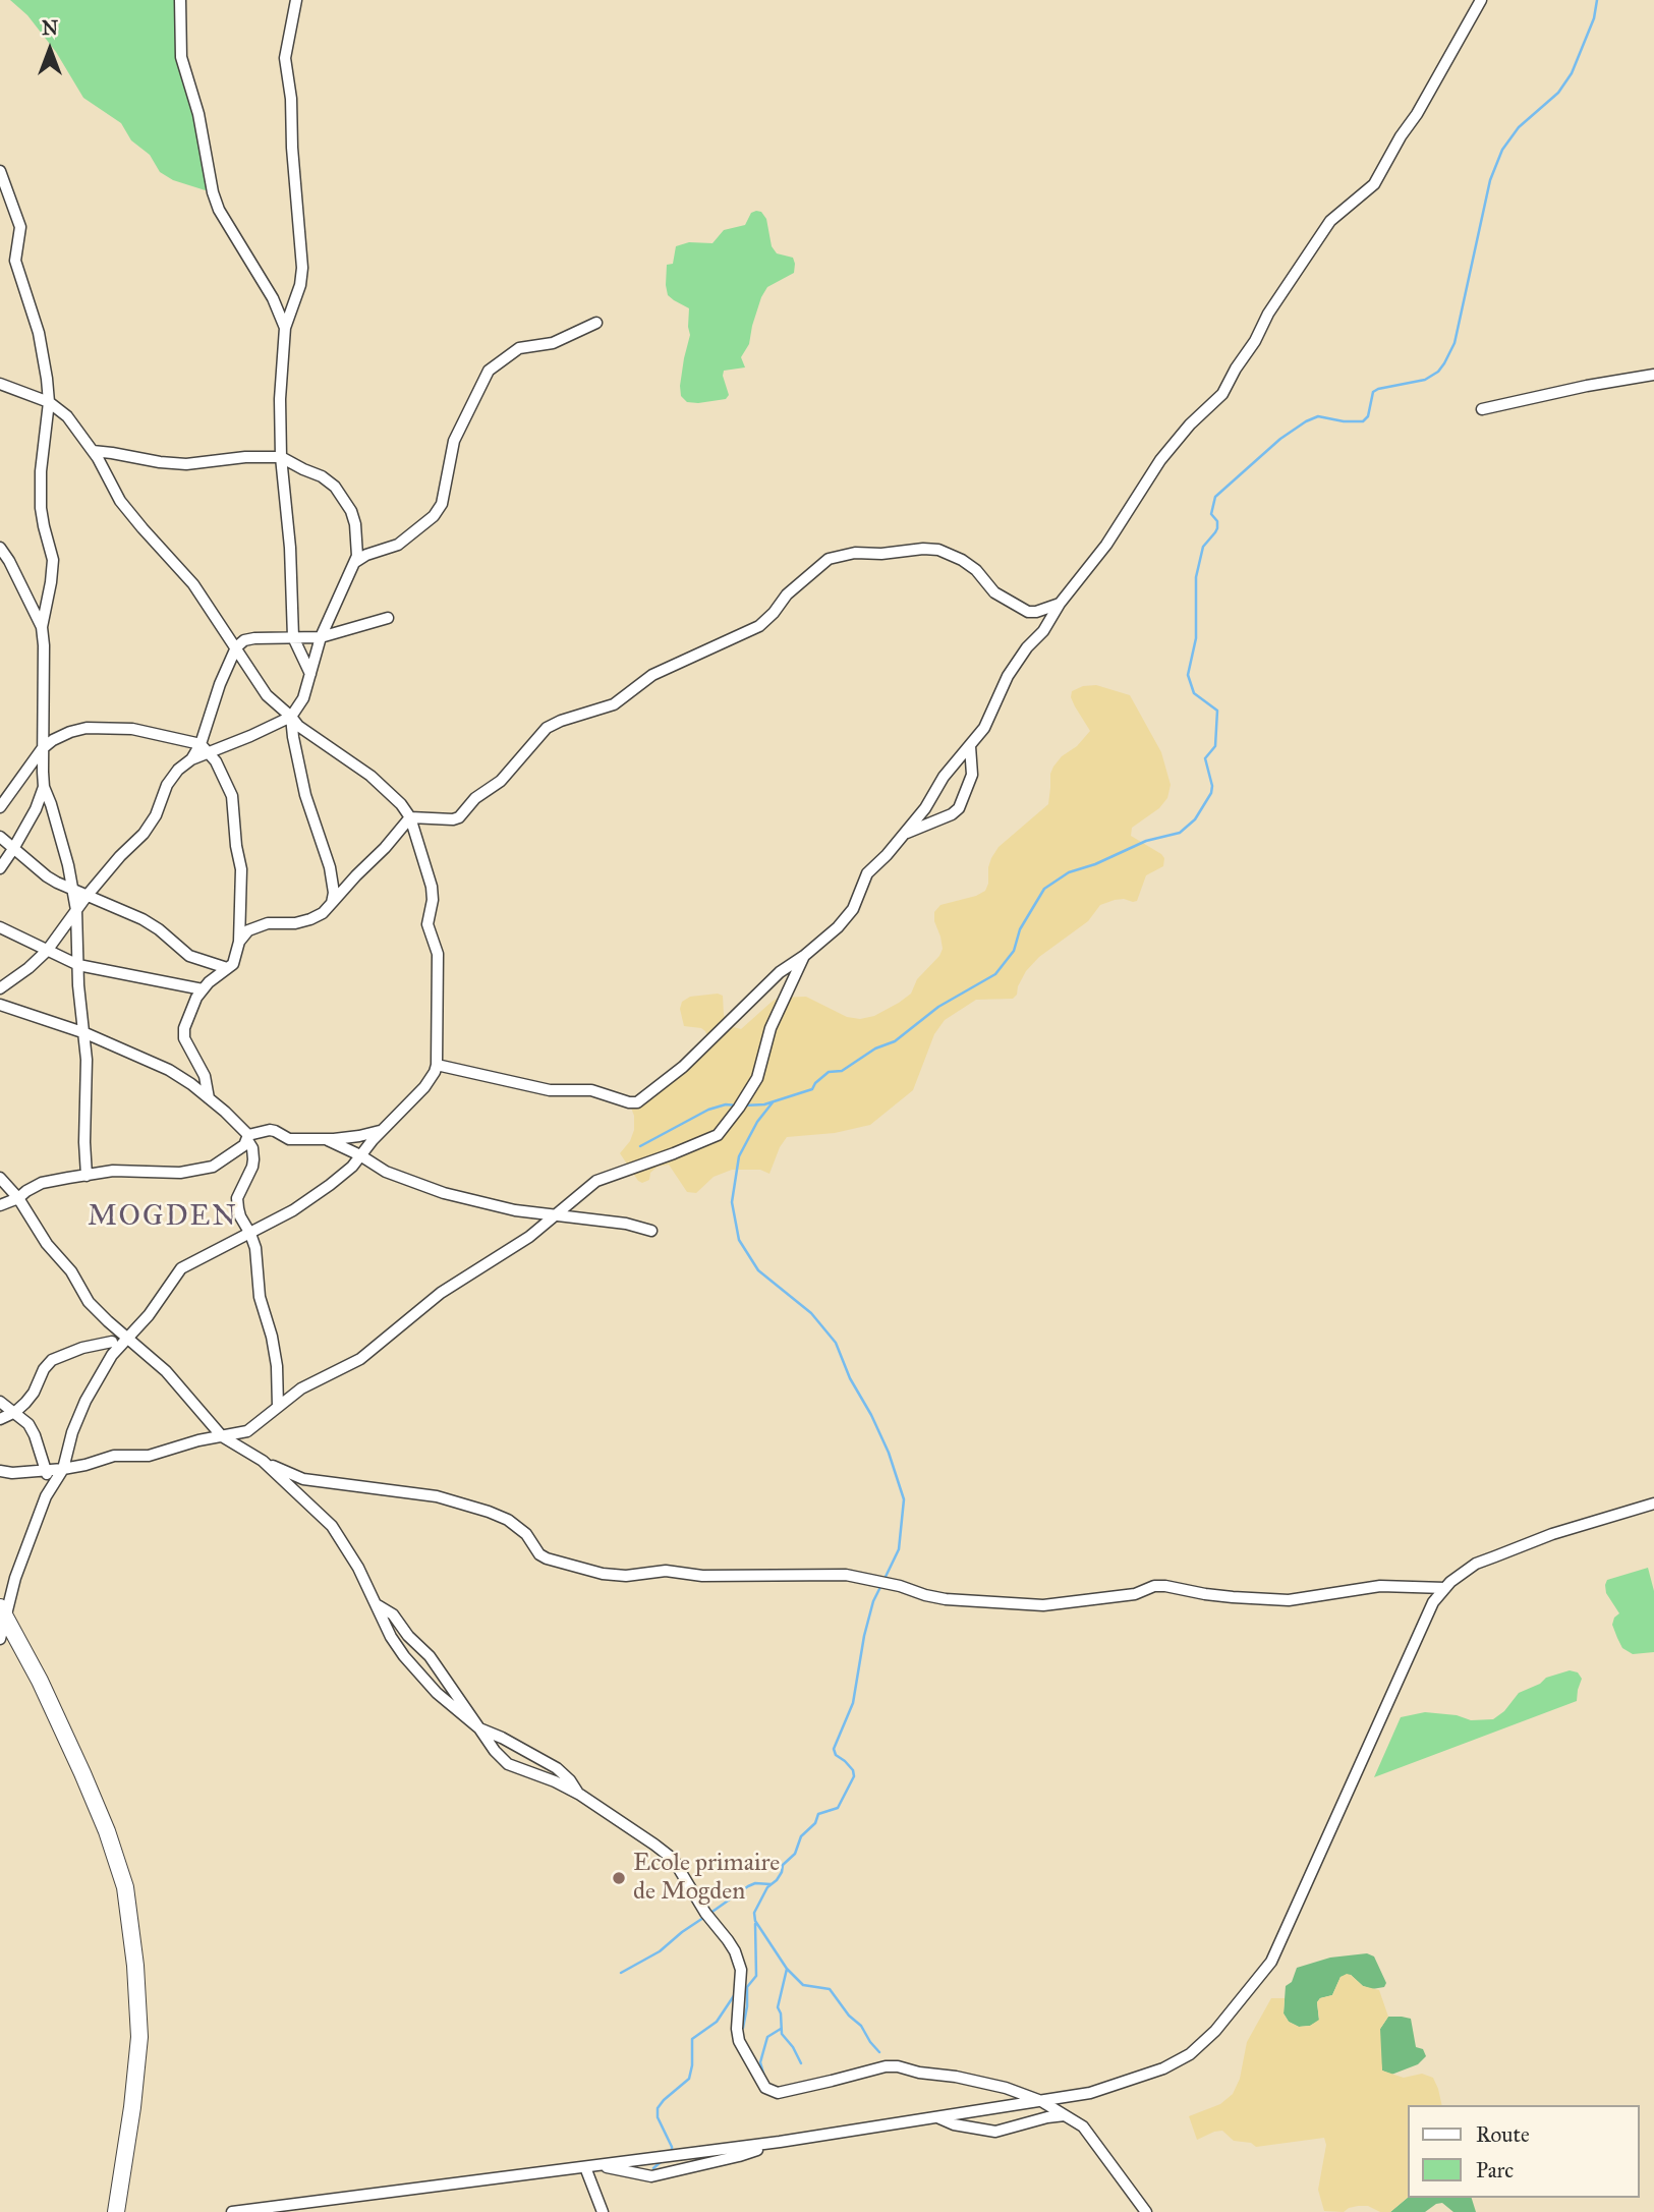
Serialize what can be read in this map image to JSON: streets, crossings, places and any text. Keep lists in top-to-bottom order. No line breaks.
{"districts":["MOGDEN"],"places":["Ecole primaire de Mogden"],"legend":["Route","Parc"],"north":"top"}
